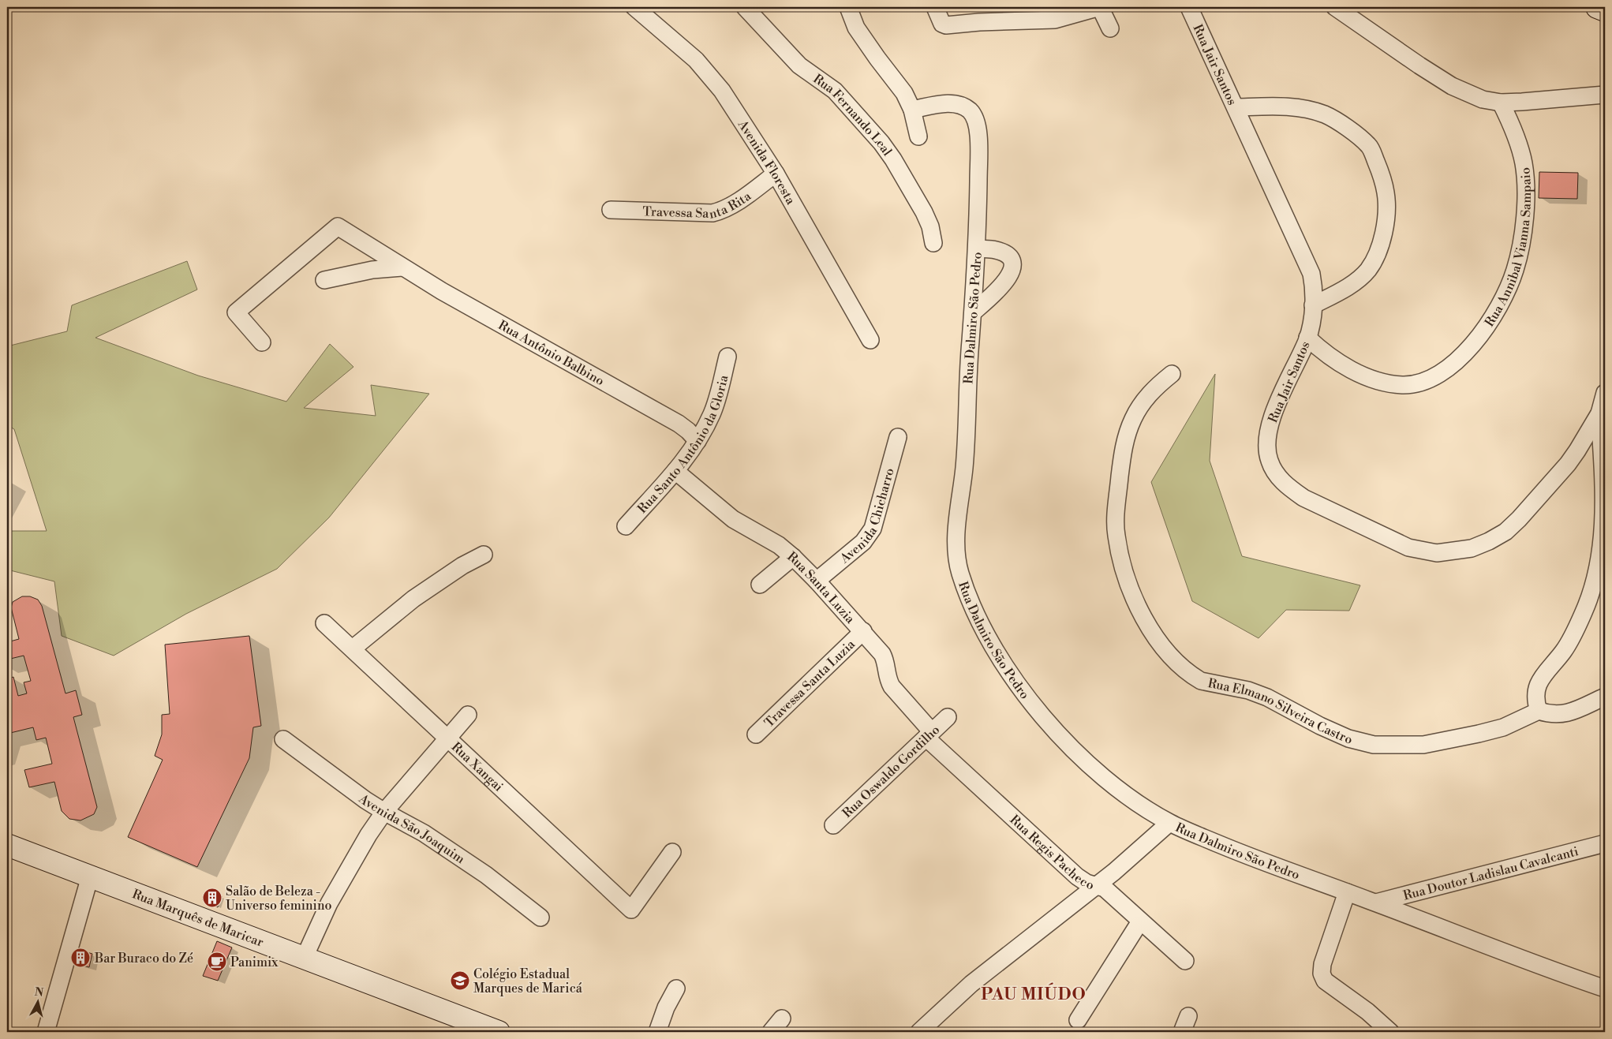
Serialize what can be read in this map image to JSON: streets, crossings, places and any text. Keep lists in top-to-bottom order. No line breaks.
{"streets":{"main road":["Rua Marquês de Maricar"],"street":["Rua Jair Santos","Rua Fernando Leal","Avenida Floresta","Travessa Santa Rita","Rua Annibal Vianna Sampaio","Rua Dalmiro São Pedro","Rua Antônio Balbino","Rua Santo Antônio da Gloria","Avenida Chicharro","Rua Santa Luzia","Travessa Santa Luzia","Rua Elmano Silveira Castro","Rua Xangai","Rua Oswaldo Gordilho","Avenida São Joaquim","Rua Regis Pacheco","Rua Doutor Ladislau Cavalcanti"]},"crossings":[["Rua Jair Santos","Rua Annibal Vianna Sampaio"],["Avenida Floresta","Travessa Santa Rita"],["Rua Dalmiro São Pedro","Rua Doutor Ladislau Cavalcanti"],["Rua Antônio Balbino","Rua Santo Antônio da Gloria"],["Rua Santo Antônio da Gloria","Rua Santa Luzia"],["Avenida Chicharro","Rua Santa Luzia"],["Rua Santa Luzia","Travessa Santa Luzia"],["Rua Santa Luzia","Rua Oswaldo Gordilho"],["Rua Santa Luzia","Rua Regis Pacheco"],["Rua Oswaldo Gordilho","Rua Regis Pacheco"]],"districts":["PAU MIÚDO"],"places":{"building":["Salão de Beleza - Universo feminino","Bar Buraco do Zé"],"cafe":["Panimix"],"school or university":["Colégio Estadual Marques de Maricá"]},"north":"top"}
